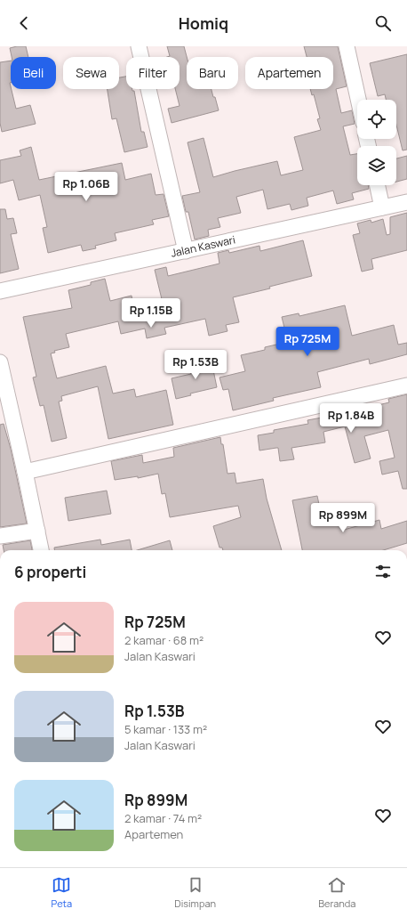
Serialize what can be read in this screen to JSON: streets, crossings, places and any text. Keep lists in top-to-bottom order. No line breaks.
{"streets":{"street":["Jalan Kaswari"]},"page":{"header":"Homiq","chip":["Beli","Sewa","Filter","Baru","Apartemen"],"price":["Rp 1.06B","Rp 1.15B","Rp 725M","Rp 1.53B","Rp 1.84B","Rp 899M"],"heading":"6 properti","list":[{"name":"Rp 725M","note":"2 kamar · 68 m² · Jalan Kaswari"},{"name":"Rp 1.53B","note":"5 kamar · 133 m² · Jalan Kaswari"},{"name":"Rp 899M","note":"2 kamar · 74 m² · Apartemen"}],"tabs":["Peta","Disimpan","Beranda"]}}
